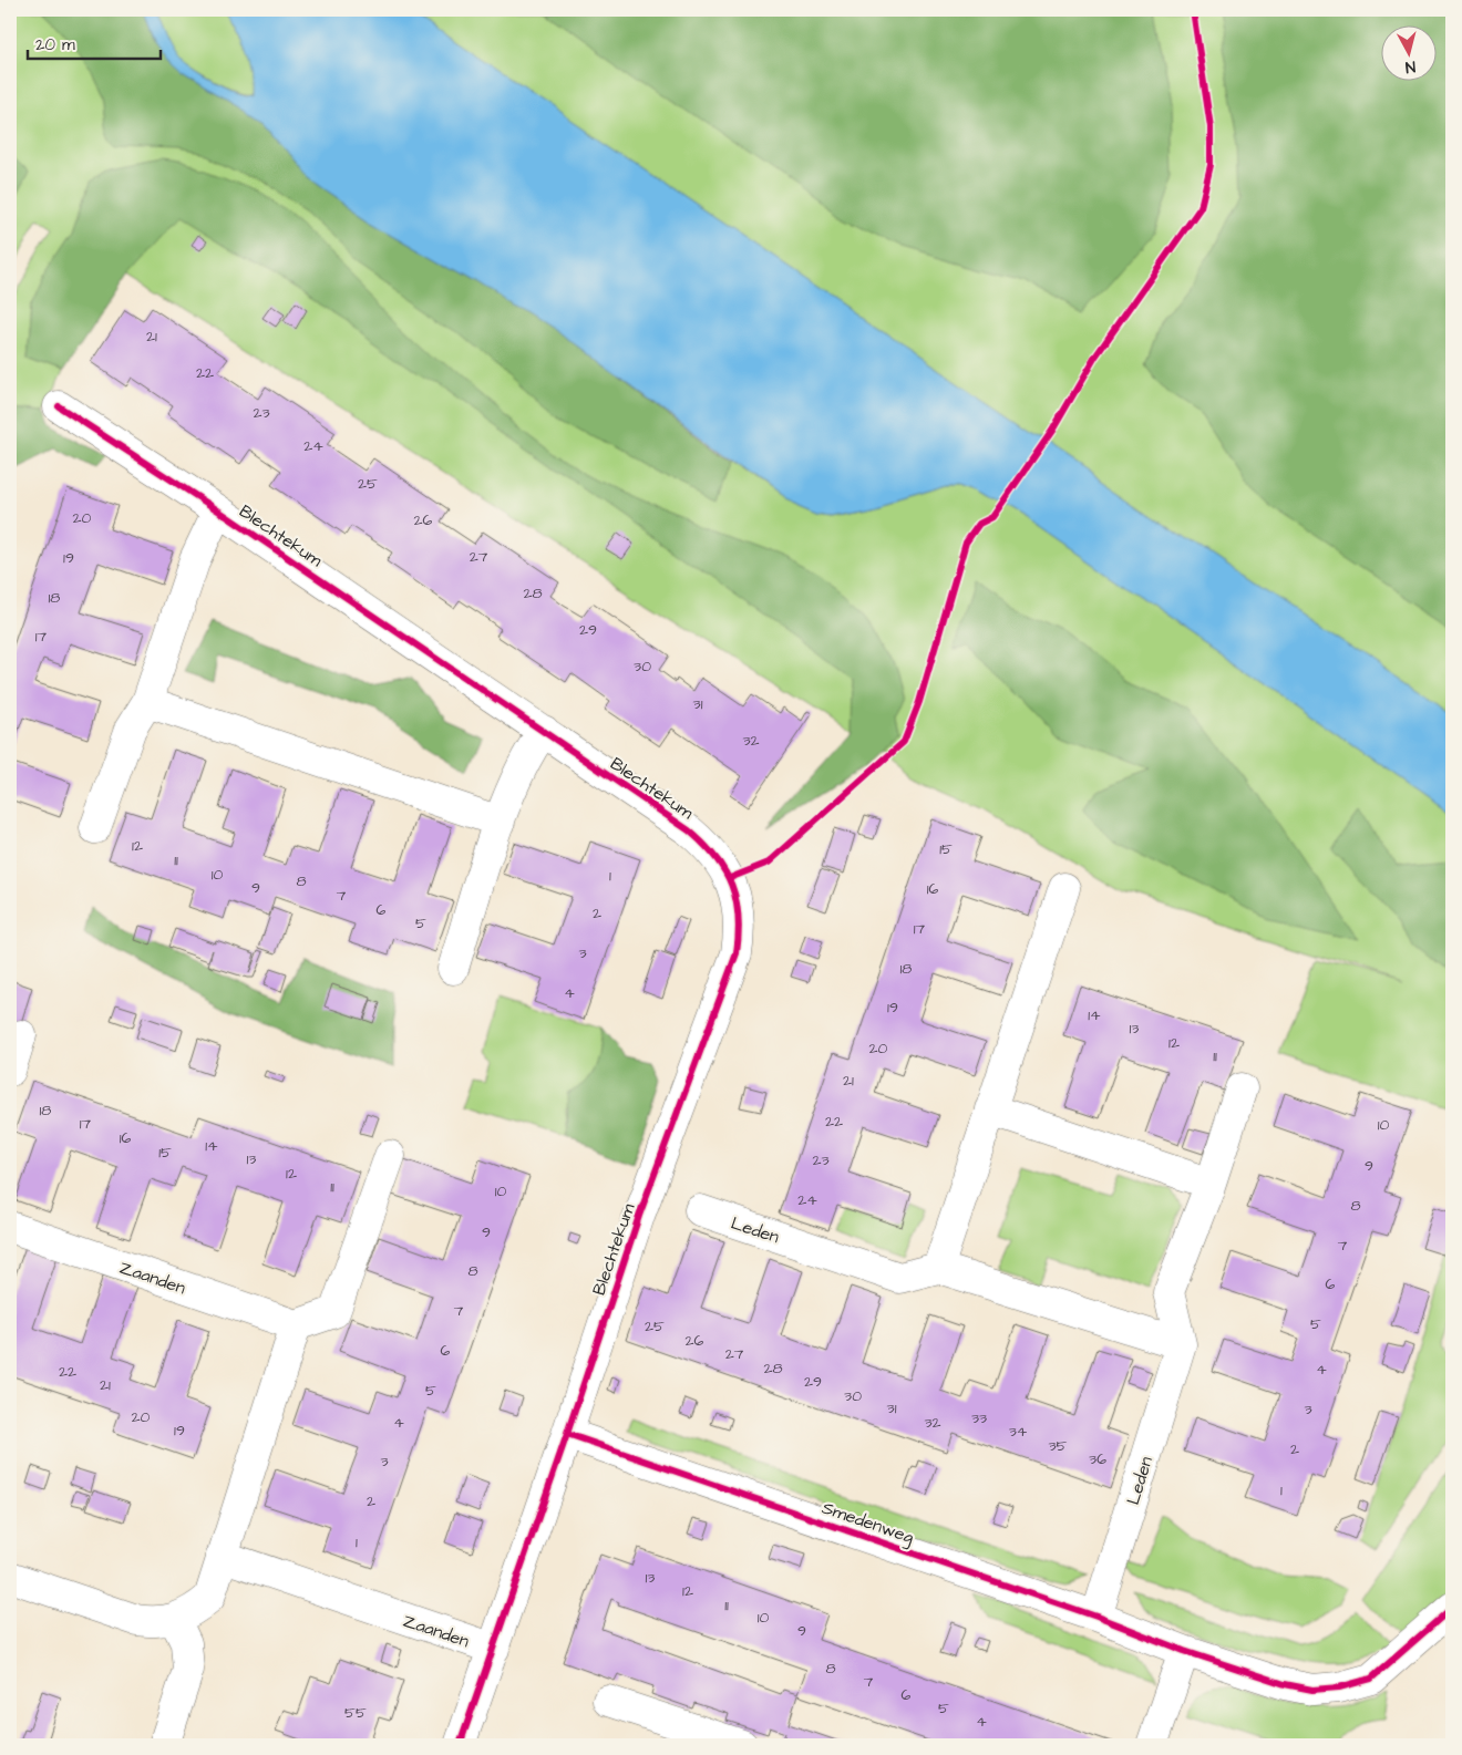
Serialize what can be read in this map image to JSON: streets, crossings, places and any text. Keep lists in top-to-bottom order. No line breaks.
{"streets":{"street":["Blechtekum","Leden","Zaanden","Smedenweg"]},"crossings":[["Blechtekum","Smedenweg"],["Leden","Smedenweg"]],"house_numbers":["21","22","23","24","25","20","26","27","19","28","18","29","17","30","31","32","12","15","11","10","1","8","9","16","7","6","2","5","17","3","18","4","19","14","13","12","20","11","21","18","22","17","10","16","14","15","13","23","9","12","11","10","24","8","9","7","8","6","7","5","25","26","6","27","28","4","22","29","21","5","30","31","3","20","33","4","32","19","34","35","2","36","3","1","2","1","13","12","11","10","9","8","7","6","5","55","4"],"scale_bar":"20 m","north":"bottom"}
